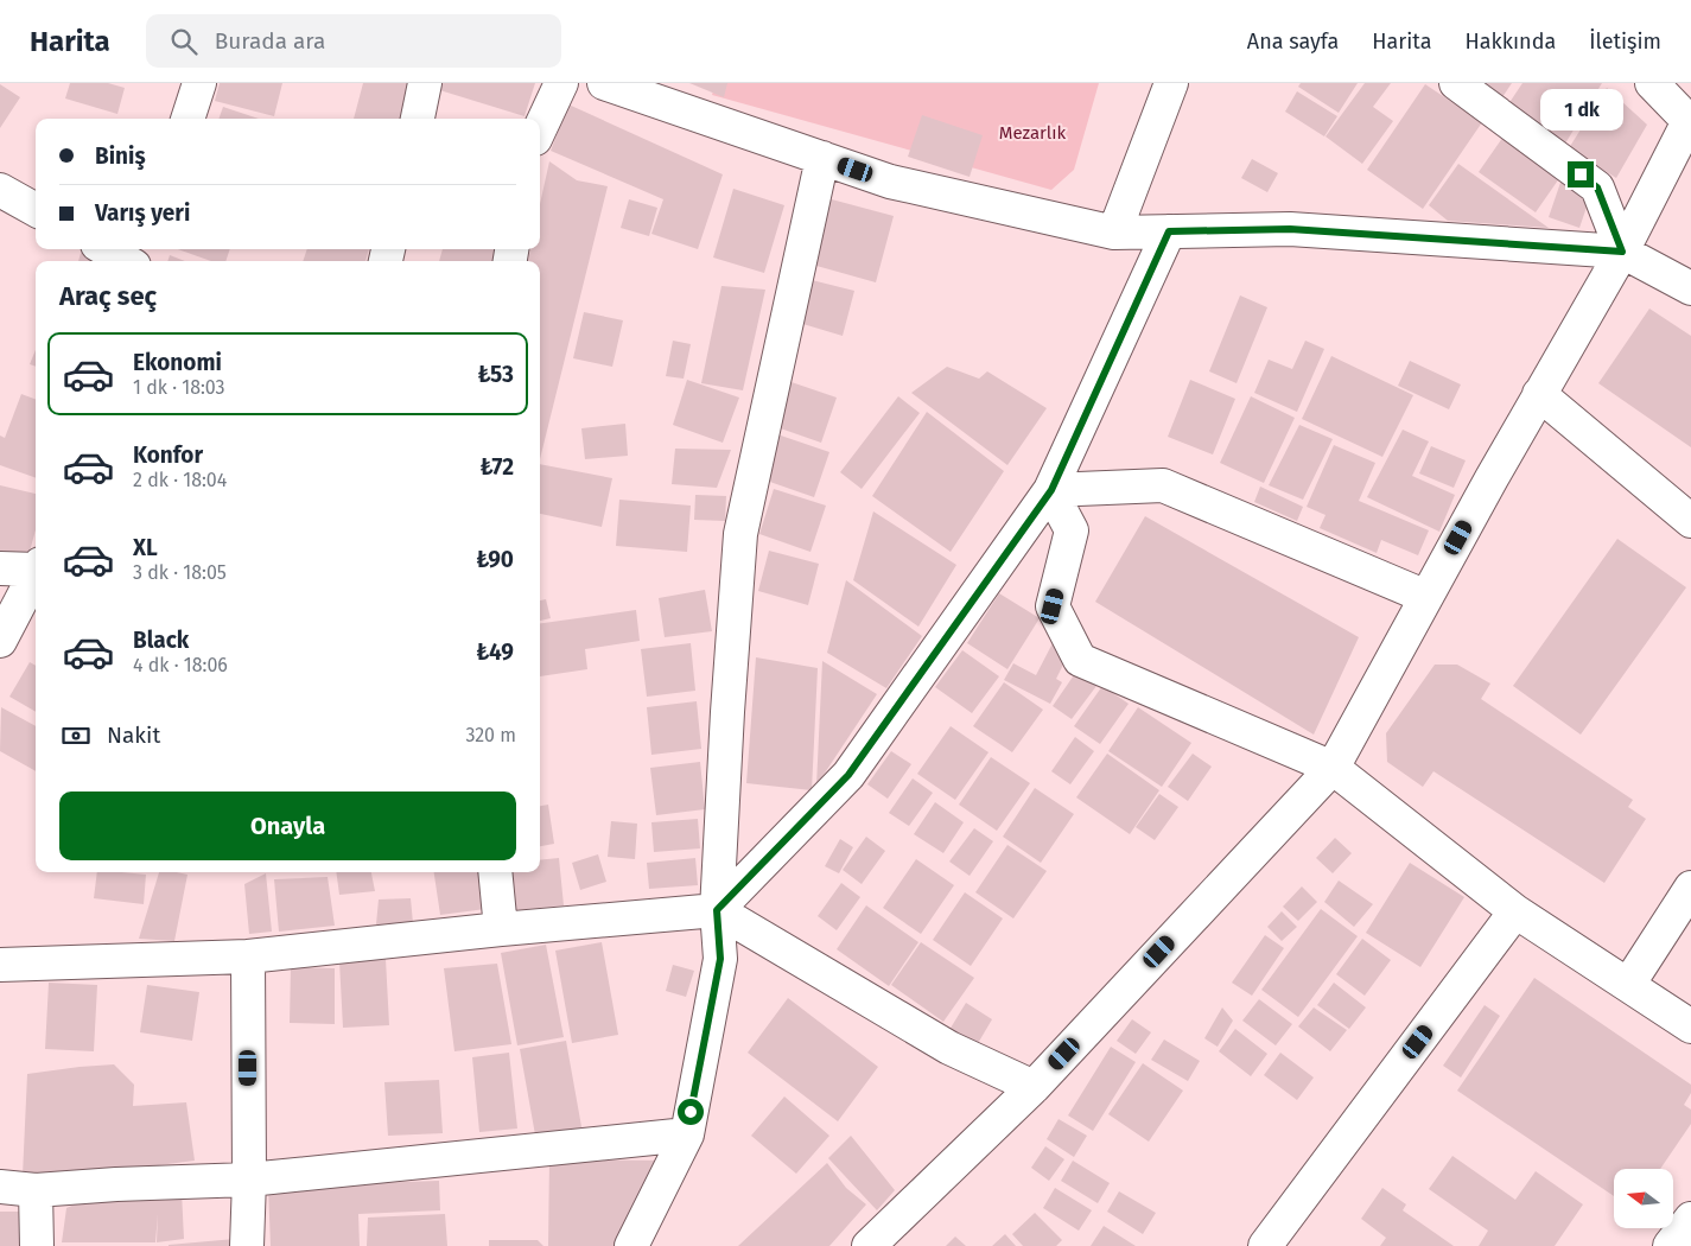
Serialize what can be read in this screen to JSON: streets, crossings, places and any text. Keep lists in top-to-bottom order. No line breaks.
{"parks":["Mezarlık"],"north":"left","page":{"header":"Harita","search":"Burada ara","nav":["Ana sayfa","Harita","Hakkında","İletişim"],"bubble":"1 dk","banner":["Biniş","Varış yeri"],"heading":"Araç seç","list":[{"name":"Ekonomi","note":"1 dk · 18:03","value":"₺53"},{"name":"Konfor","note":"2 dk · 18:04","value":"₺72"},{"name":"XL","note":"3 dk · 18:05","value":"₺90"},{"name":"Black","note":"4 dk · 18:06","value":"₺49"}],"pay":["Nakit","320 m"],"buttons":"Onayla"}}
